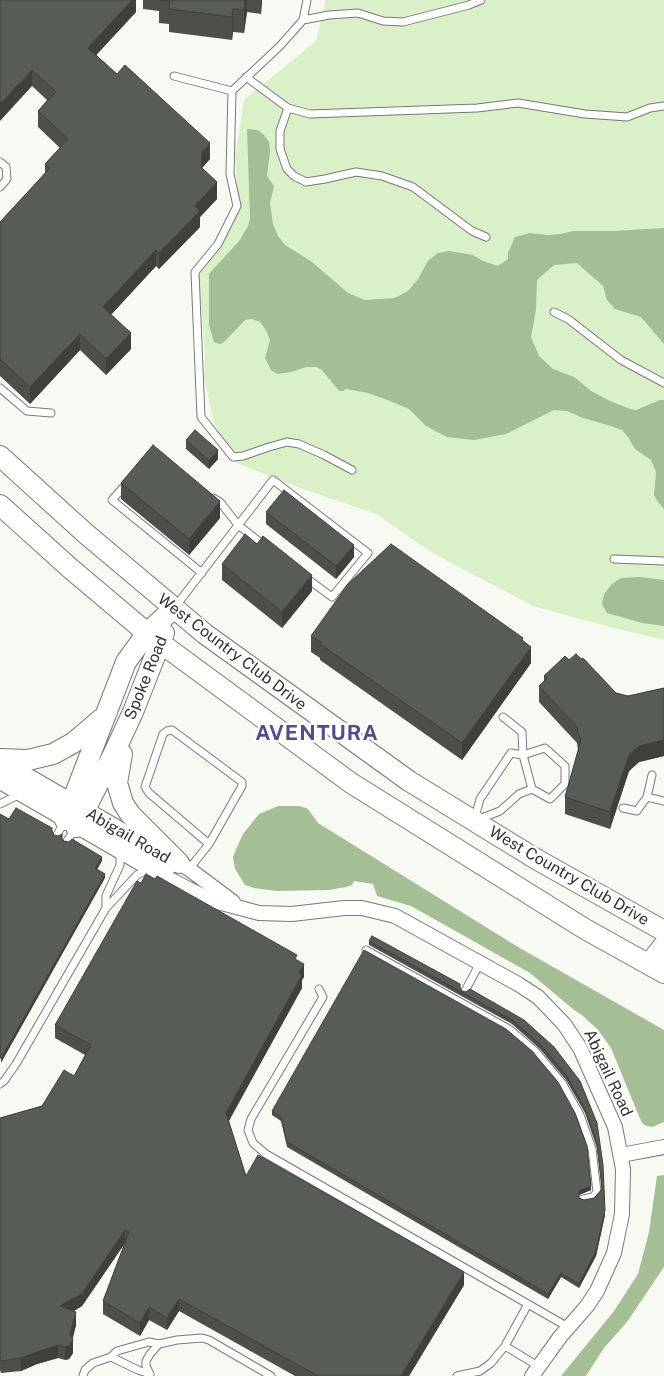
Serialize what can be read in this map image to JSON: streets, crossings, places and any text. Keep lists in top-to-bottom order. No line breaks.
{"streets":{"street":["West Country Club Drive","Spoke Road","Abigail Road"]},"crossings":[["West Country Club Drive","Spoke Road"],["Spoke Road","Abigail Road"]],"districts":["AVENTURA"]}
